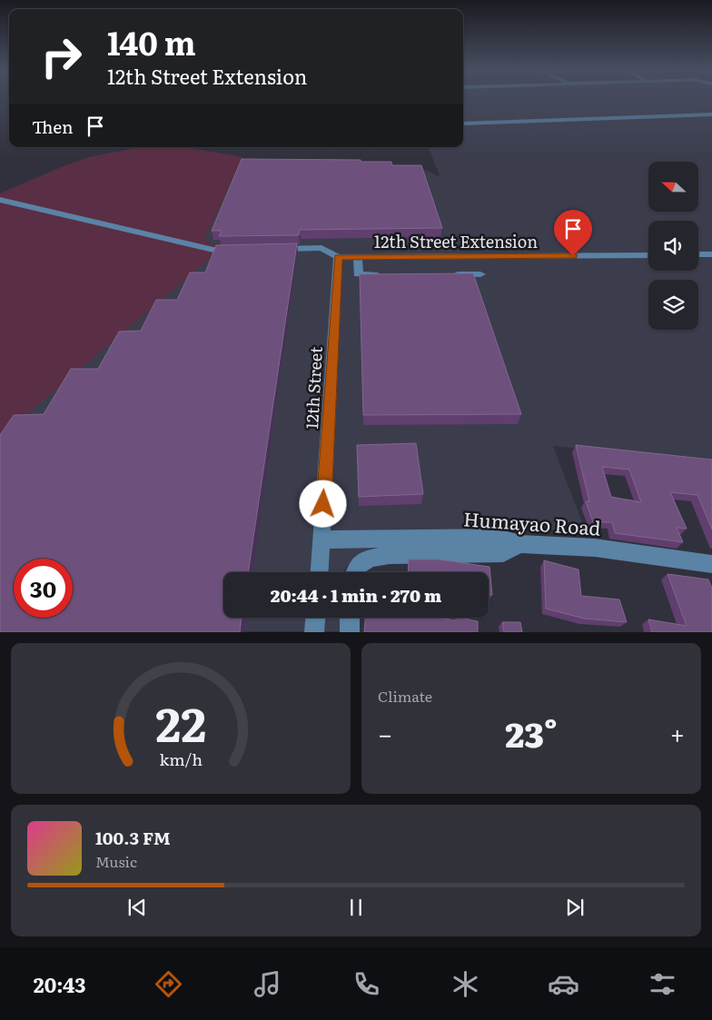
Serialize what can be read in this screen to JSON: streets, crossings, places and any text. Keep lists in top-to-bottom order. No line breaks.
{"streets":{"street":["12th Street Extension","12th Street","Humayao Road"]},"crossings":[["12th Street Extension","12th Street"],["12th Street","Humayao Road"]],"north":"left","page":{"turn":["140 m","12th Street Extension"],"then":"Then","limit":"30","trip":"20:44 · 1 min · 270 m","tile":"Climate","heat":["−","23°","+"],"song":["100.3 FM","Music"],"tabs":"20:43","gauge":["22","km/h"]}}
